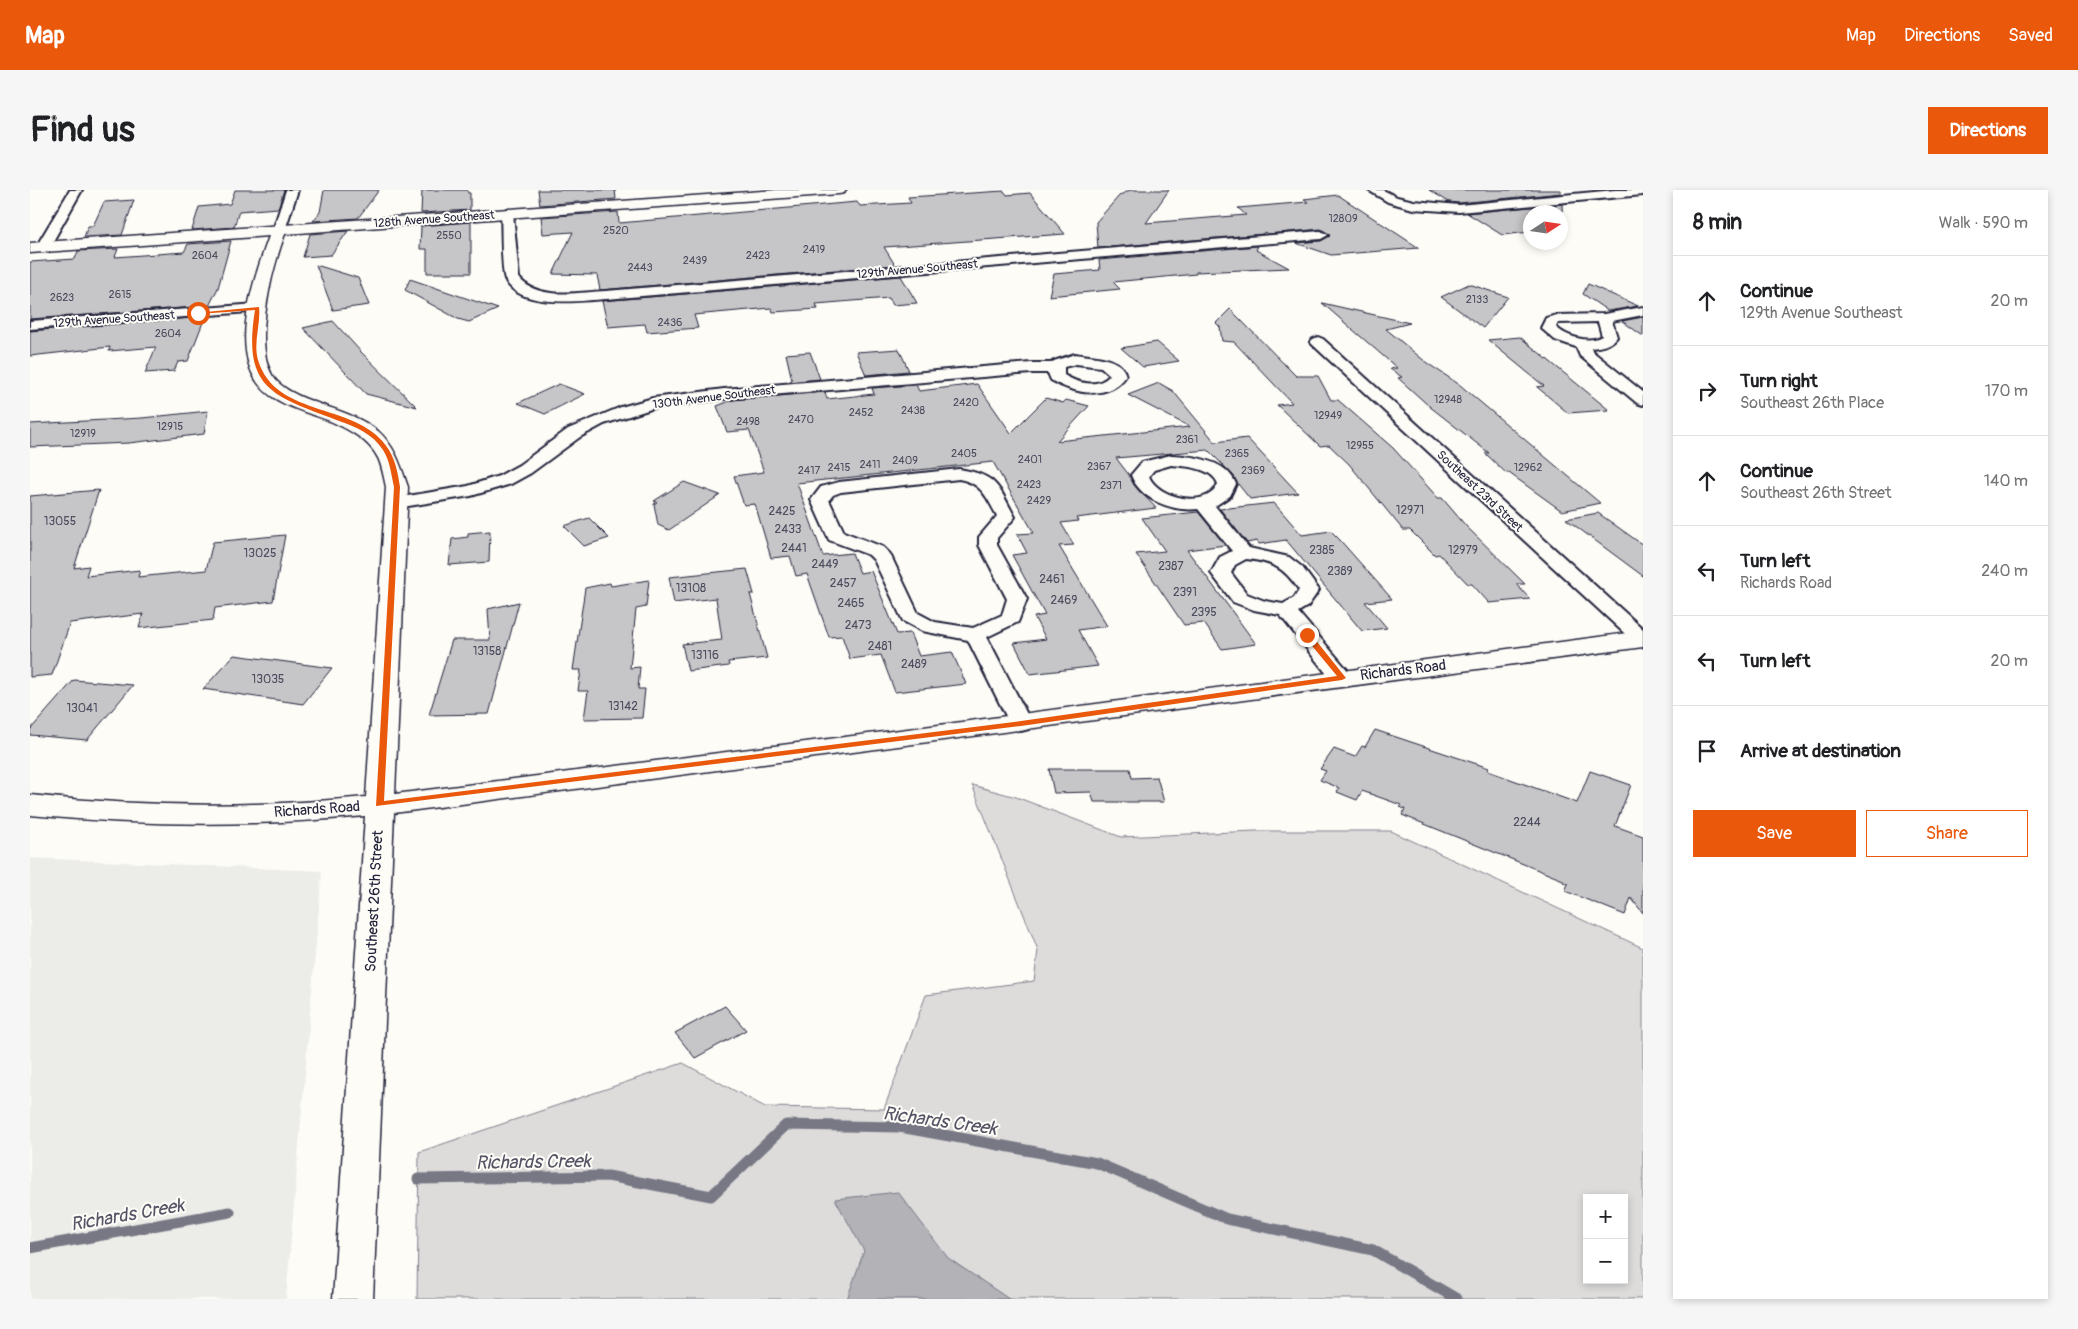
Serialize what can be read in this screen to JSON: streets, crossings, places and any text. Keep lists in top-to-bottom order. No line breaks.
{"streets":{"street":["128th Avenue Southeast","129th Avenue Southeast","130th Avenue Southeast","Southeast 23rd Street","Richards Road","Southeast 26th Street"]},"crossings":[["128th Avenue Southeast","129th Avenue Southeast"],["128th Avenue Southeast","Southeast 26th Street"],["129th Avenue Southeast","Southeast 26th Street"],["130th Avenue Southeast","Southeast 26th Street"],["Southeast 23rd Street","Richards Road"],["Richards Road","Southeast 26th Street"]],"water":["Richards Creek"],"house_numbers":["12809","2520","2550","2419","2604","2423","2439","2443","2615","2623","2133","2436","2604","12948","2420","2438","2452","12949","2470","2498","12915","12919","2361","12955","2405","2365","2401","2409","2411","2367","2415","12962","2417","2369","2423","2371","2429","12971","2425","13055","2433","2441","2385","12979","13025","2449","2387","2389","2461","2457","13108","2391","2469","2465","2395","2473","2481","13158","13116","2489","13035","13142","13041","2244"],"north":"right","page":{"header":"Map","nav":["Map","Directions","Saved"],"buttons":["Directions",["Save","Share"]],"title":"Find us","heading":["8 min","Walk · 590 m"],"list":[["Continue","129th Avenue Southeast","20 m"],["Turn right","Southeast 26th Place","170 m"],["Continue","Southeast 26th Street","140 m"],["Turn left","Richards Road","240 m"],["Turn left","20 m"],"Arrive at destination"],"map_buttons":["+","−"]}}
